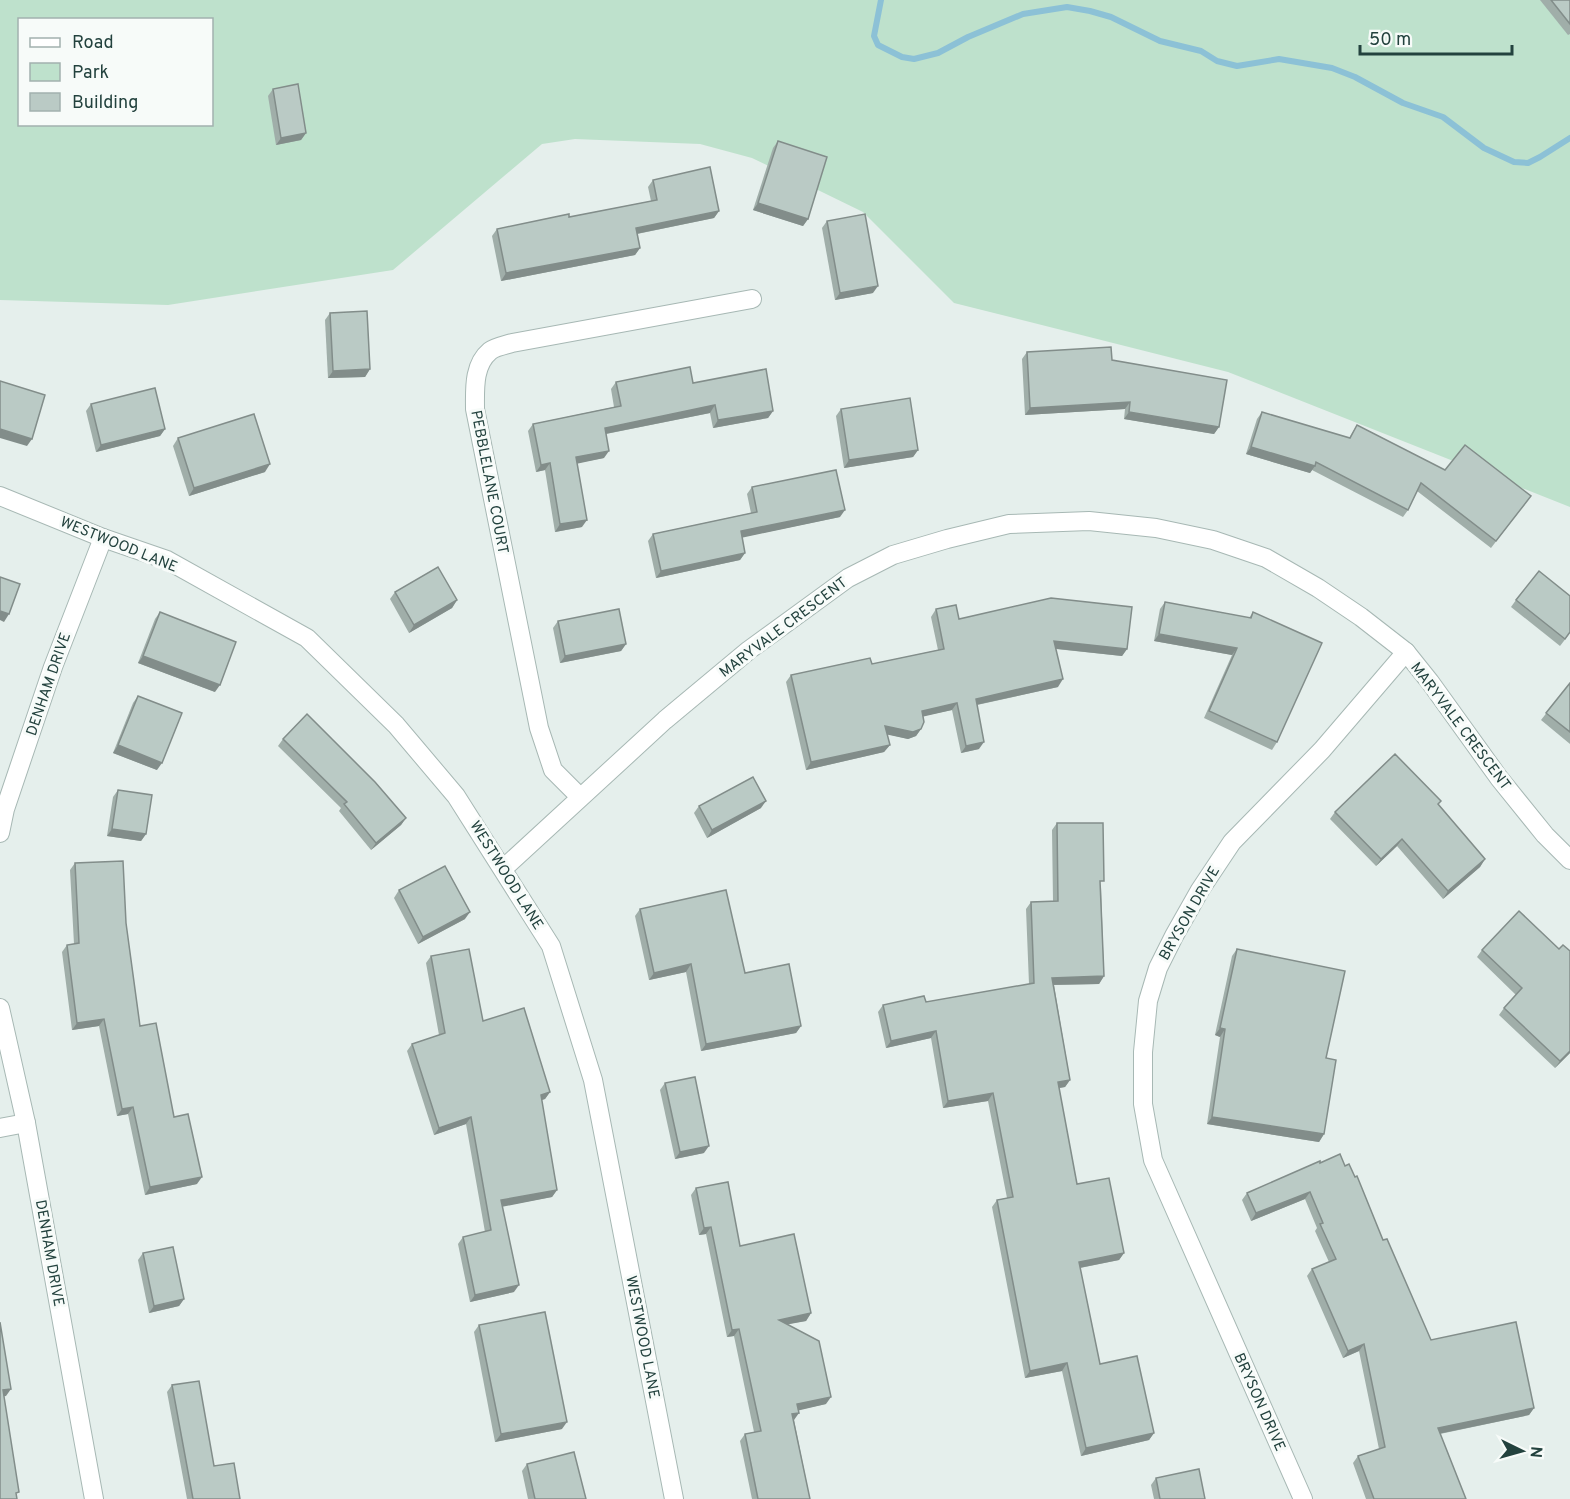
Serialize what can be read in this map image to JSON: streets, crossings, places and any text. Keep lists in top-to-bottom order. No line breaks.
{"streets":{"street":["PEBBLELANE COURT","WESTWOOD LANE","MARYVALE CRESCENT","DENHAM DRIVE","BRYSON DRIVE"]},"crossings":[["PEBBLELANE COURT","MARYVALE CRESCENT"],["WESTWOOD LANE","MARYVALE CRESCENT"],["WESTWOOD LANE","DENHAM DRIVE"],["MARYVALE CRESCENT","BRYSON DRIVE"]],"legend":["Road","Park","Building"],"scale_bar":"50 m","north":"right"}
